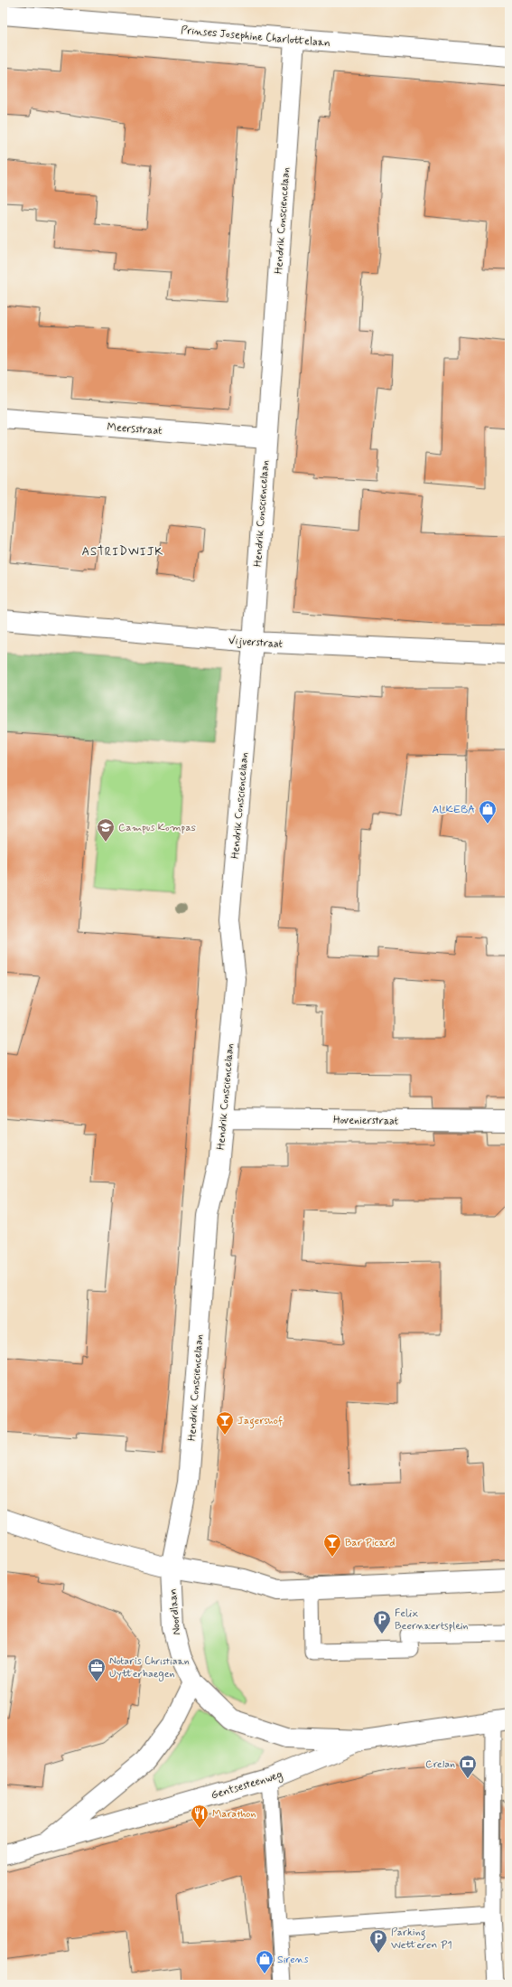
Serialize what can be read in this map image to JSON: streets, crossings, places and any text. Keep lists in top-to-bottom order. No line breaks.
{"streets":{"street":["Prinses Josephine Charlottelaan","Hendrik Consciencelaan","Meersstraat","Vijverstraat","Hovenierstraat","Noordlaan","Gentsesteenweg"]},"crossings":[["Prinses Josephine Charlottelaan","Hendrik Consciencelaan"],["Hendrik Consciencelaan","Meersstraat"],["Hendrik Consciencelaan","Vijverstraat"],["Hendrik Consciencelaan","Hovenierstraat"],["Hendrik Consciencelaan","Noordlaan"],["Noordlaan","Gentsesteenweg"]],"districts":["ASTRIDWIJK"],"places":{"shop":["ALKEBA","Sirens"],"school or university":["Campus Kompas"],"bar":["Jagershof","Bar Picard"],"parking":["Felix Beernaertsplein","Parking Wetteren P1"],"office":["Notaris Christiaan Uytterhaegen"],"bank":["Crelan"],"restaurant":["Marathon"]}}
